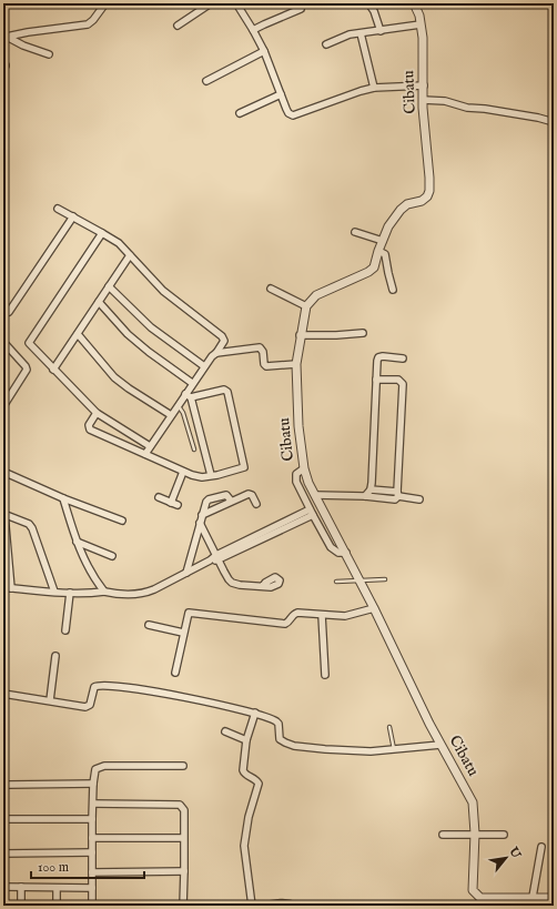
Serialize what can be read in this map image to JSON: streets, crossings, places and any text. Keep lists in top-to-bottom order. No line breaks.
{"streets":{"street":["Cibatu"]},"scale_bar":"100 m","north":"top right"}
